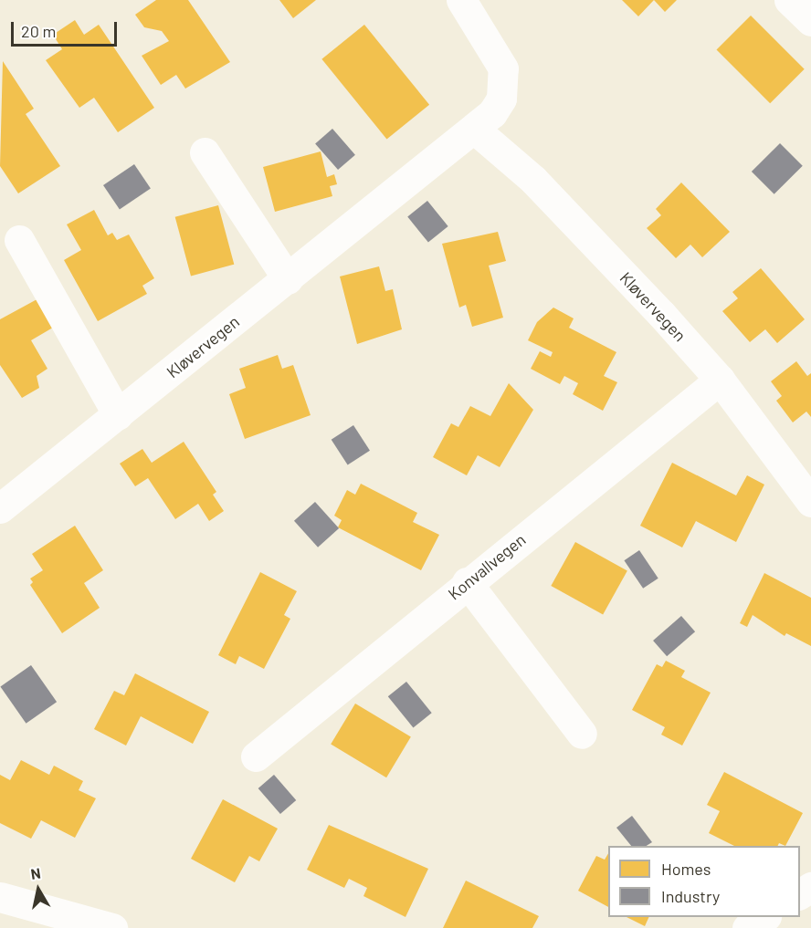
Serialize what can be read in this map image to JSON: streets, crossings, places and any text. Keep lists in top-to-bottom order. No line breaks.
{"streets":{"street":["Kløvervegen","Konvallvegen"]},"crossings":[["Kløvervegen","Konvallvegen"]],"legend":["Homes","Industry"],"scale_bar":"20 m","north":"top"}
